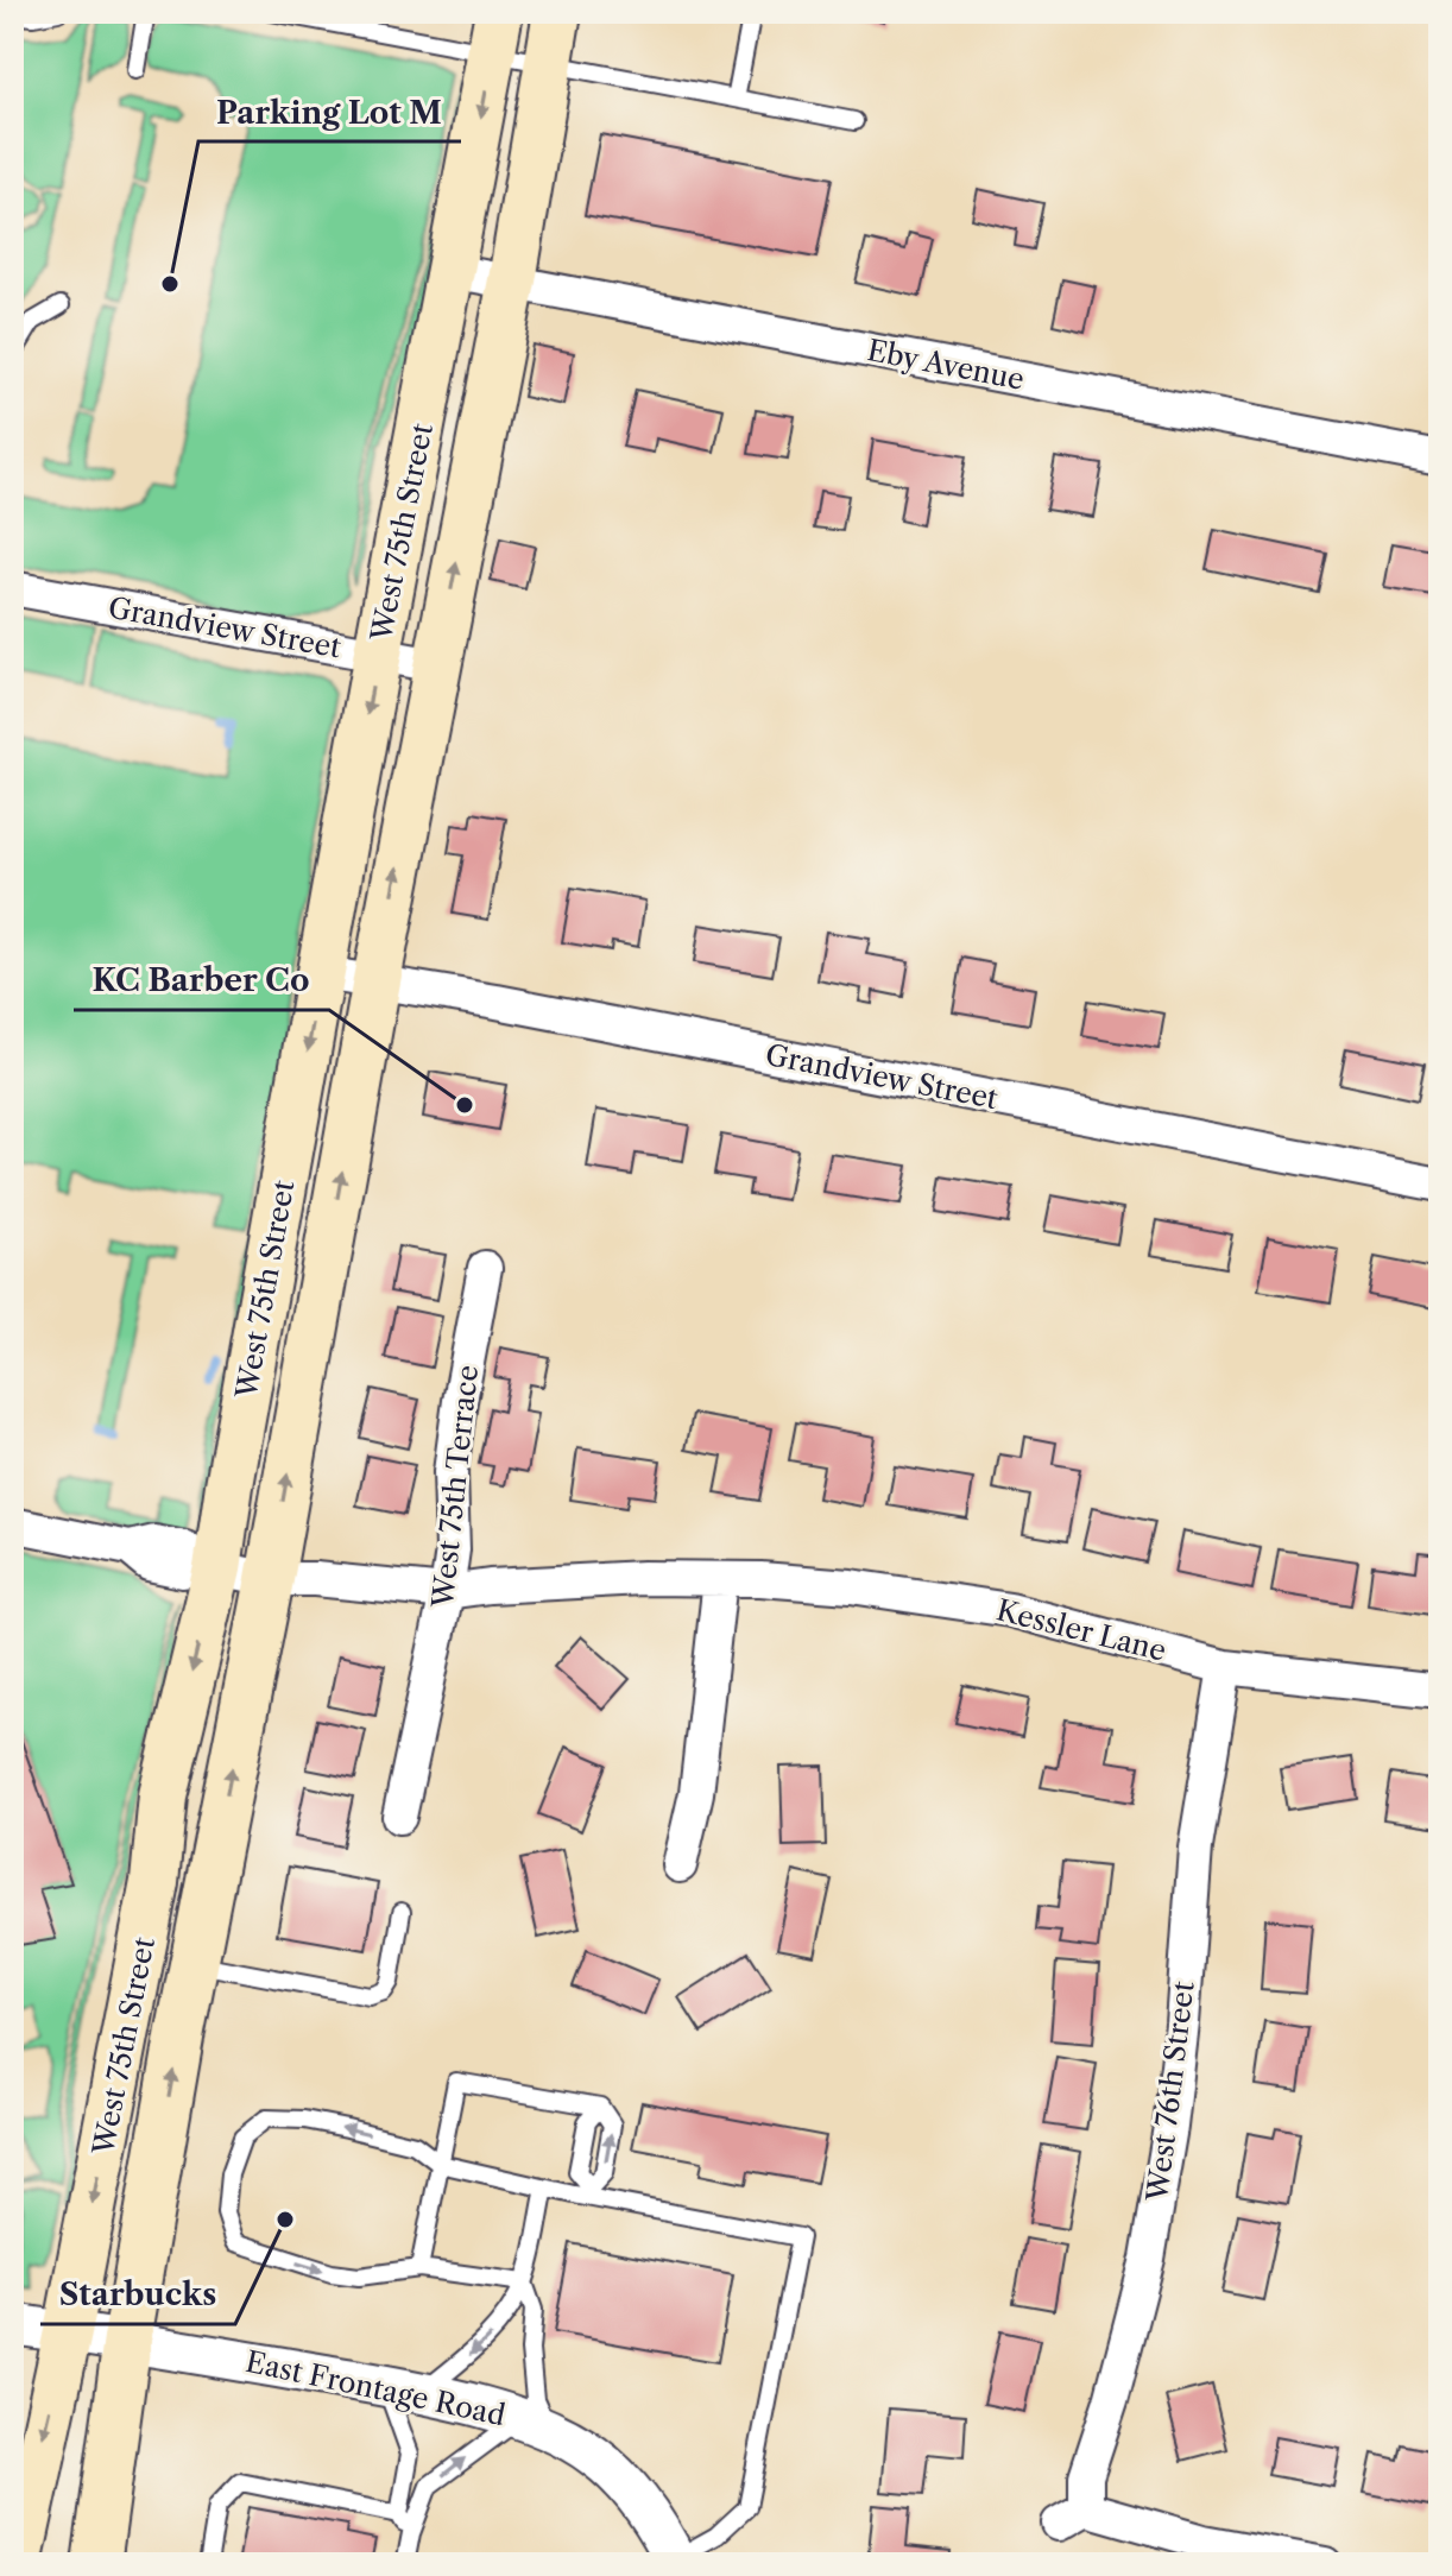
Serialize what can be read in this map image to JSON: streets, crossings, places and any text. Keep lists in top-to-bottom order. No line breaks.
{"streets":{"main road":["West 75th Street"],"street":["Eby Avenue","Grandview Street","West 75th Terrace","Kessler Lane","West 76th Street","East Frontage Road"]},"crossings":[["Eby Avenue","West 75th Street"],["West 75th Street","Grandview Street"],["West 75th Street","Kessler Lane"],["West 75th Street","East Frontage Road"],["West 75th Terrace","Kessler Lane"],["Kessler Lane","West 76th Street"]],"places":["Parking Lot M","KC Barber Co","Starbucks"]}
